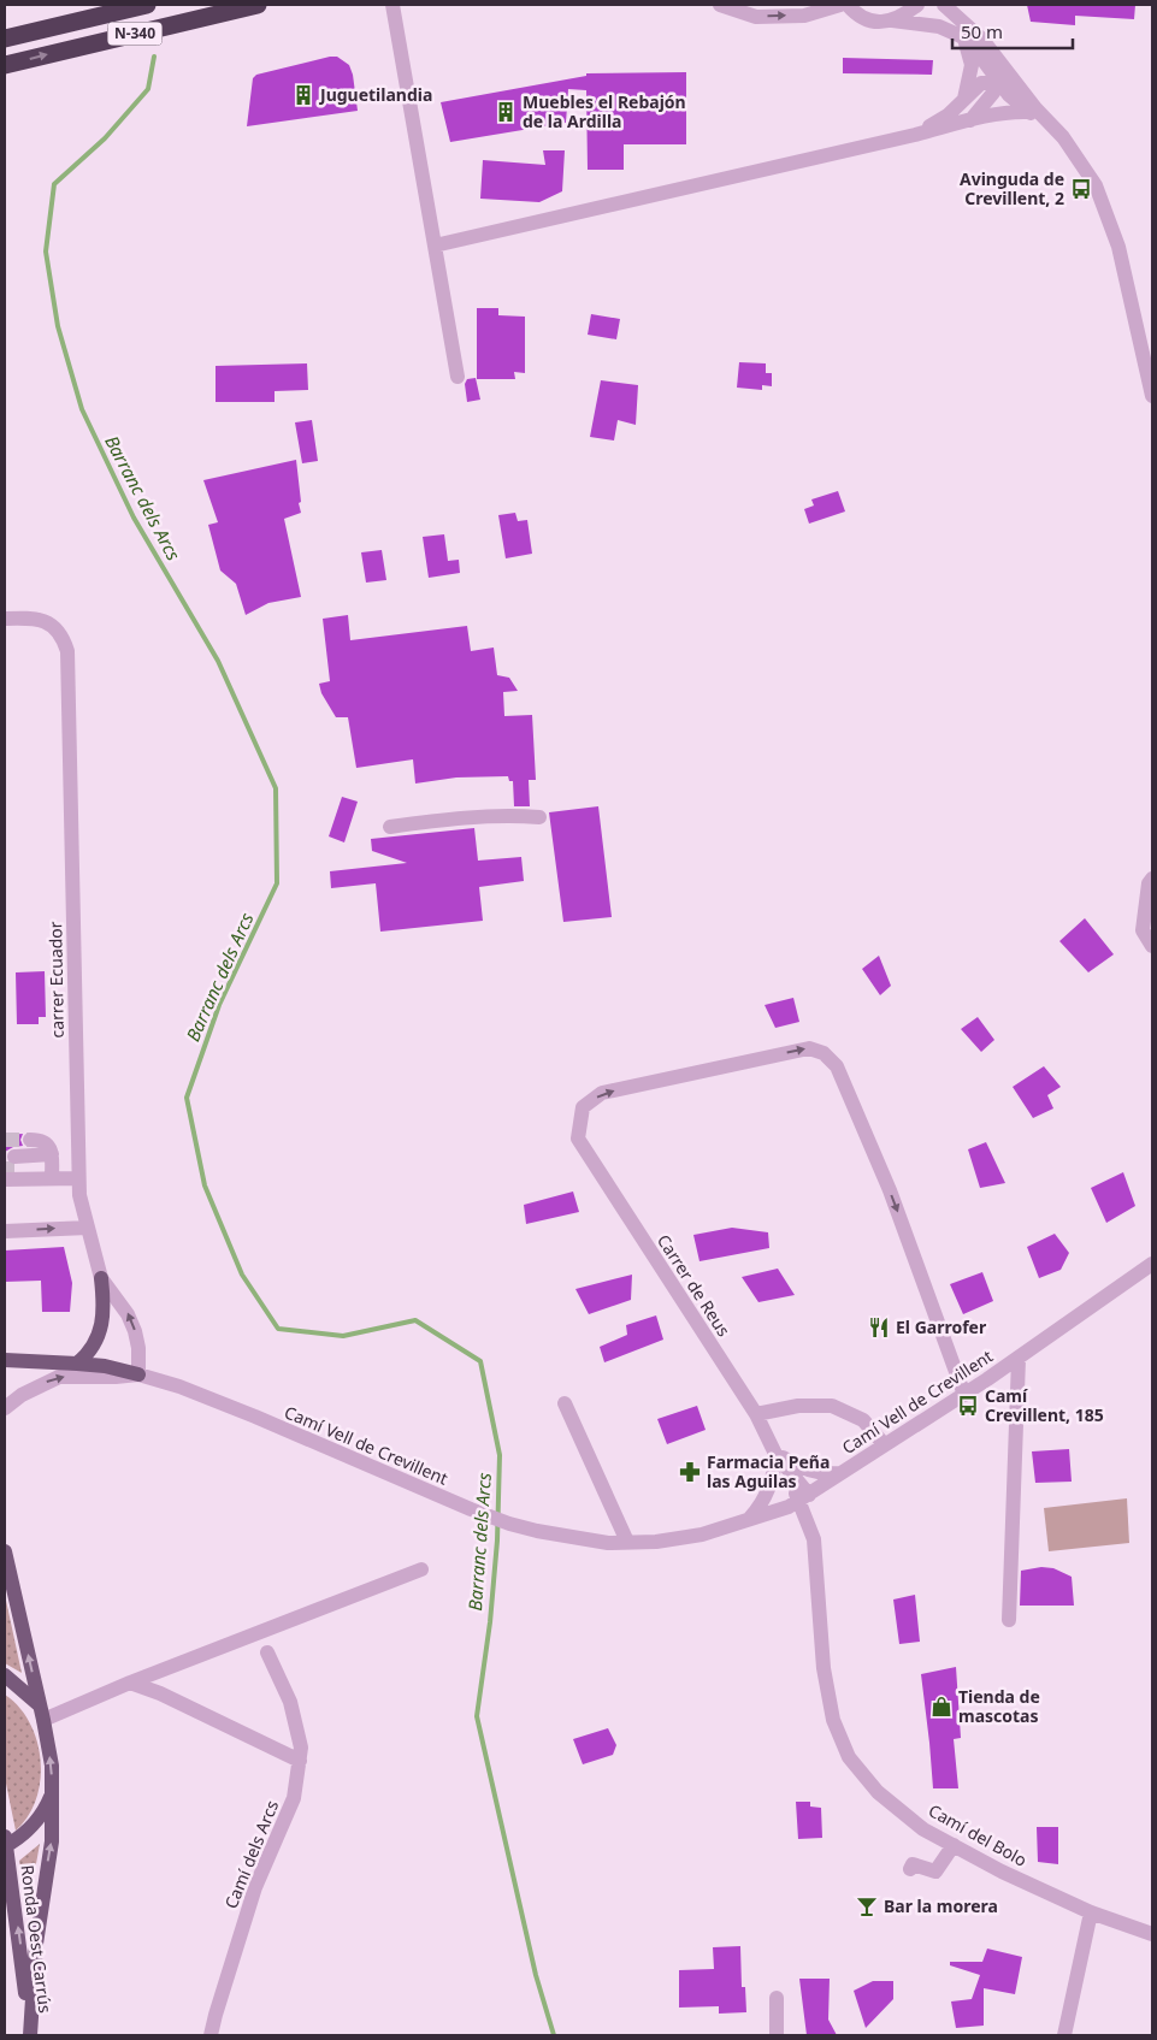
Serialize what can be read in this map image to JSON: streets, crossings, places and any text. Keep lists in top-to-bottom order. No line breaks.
{"streets":{"highway":["N-340"],"main road":["Ronda Oest Carrús"],"street":["carrer Ecuador","Carrer de Reus","Camí Vell de Crevillent","Camí del Bolo","Camí dels Arcs"]},"crossings":[["carrer Ecuador","Camí Vell de Crevillent"],["Carrer de Reus","Camí Vell de Crevillent"],["Carrer de Reus","Camí del Bolo"],["Camí Vell de Crevillent","Camí del Bolo"]],"one_way":["Ronda Oest Carrús"],"water":["Barranc dels Arcs"],"places":{"building":["Juguetilandia","Muebles el Rebajón de la Ardilla"],"bus stop":["Avinguda de Crevillent, 2","Camí Crevillent, 185"],"restaurant":["El Garrofer"],"pharmacy":["Farmacia Peña las Aguilas"],"shop":["Tienda de mascotas"],"bar":["Bar la morera"]},"scale_bar":"50 m"}
